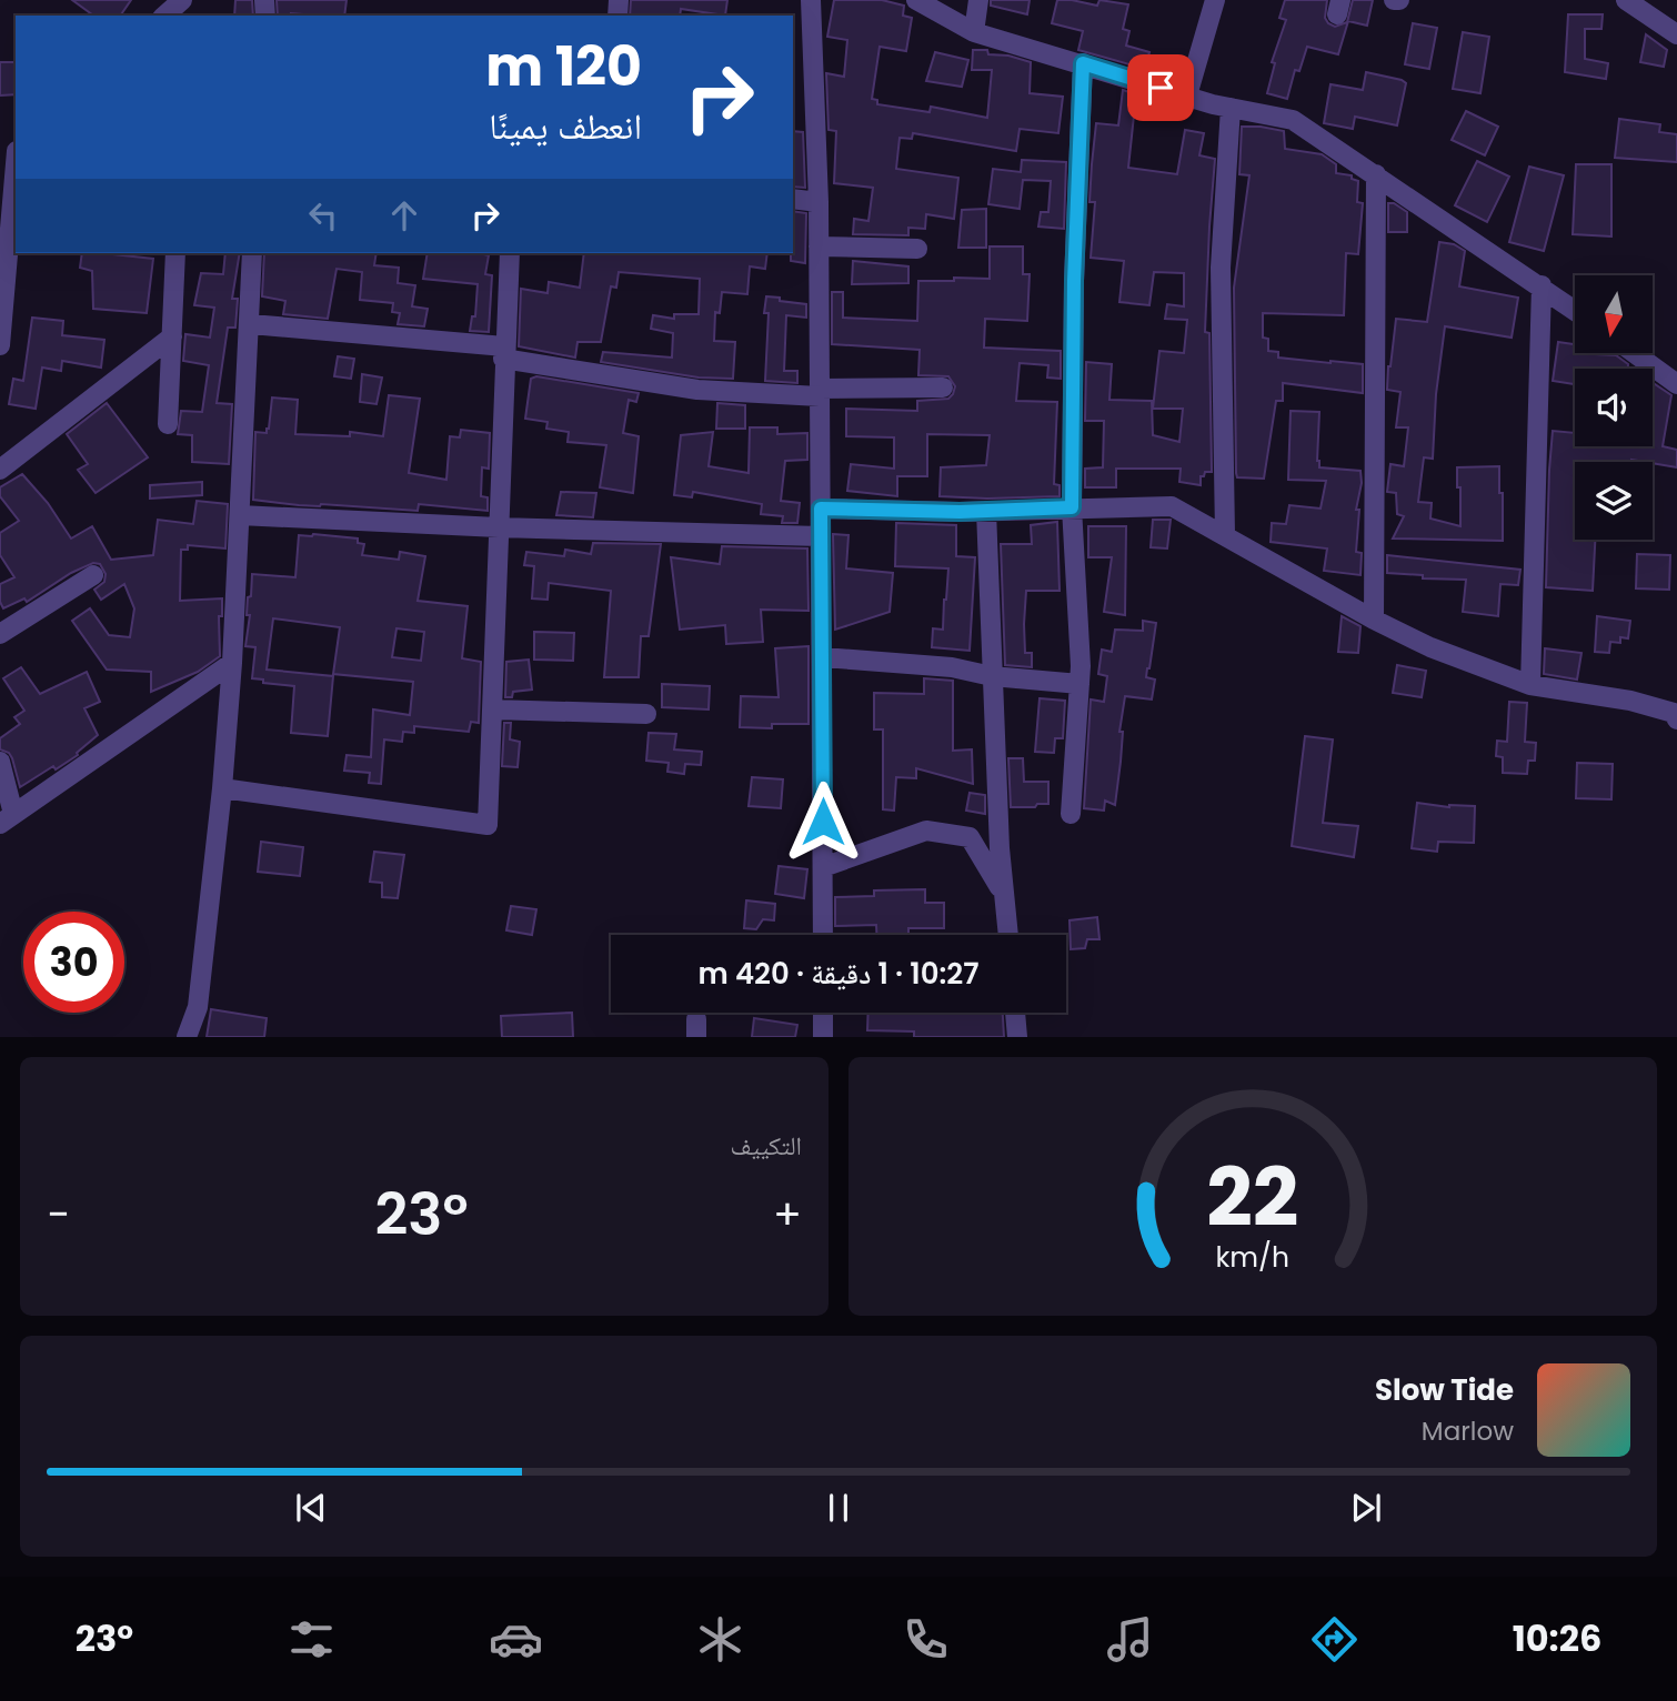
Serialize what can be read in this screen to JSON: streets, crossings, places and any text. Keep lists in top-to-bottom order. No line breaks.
{"north":"bottom","page":{"turn":["120 m","انعطف يمينًا"],"limit":"30","trip":"10:27 · 1 دقيقة · 420 m","tile":"التكييف","heat":["−","23°","+"],"song":["Slow Tide","Marlow"],"tabs":["10:26","23°"],"gauge":["22","km/h"]}}
